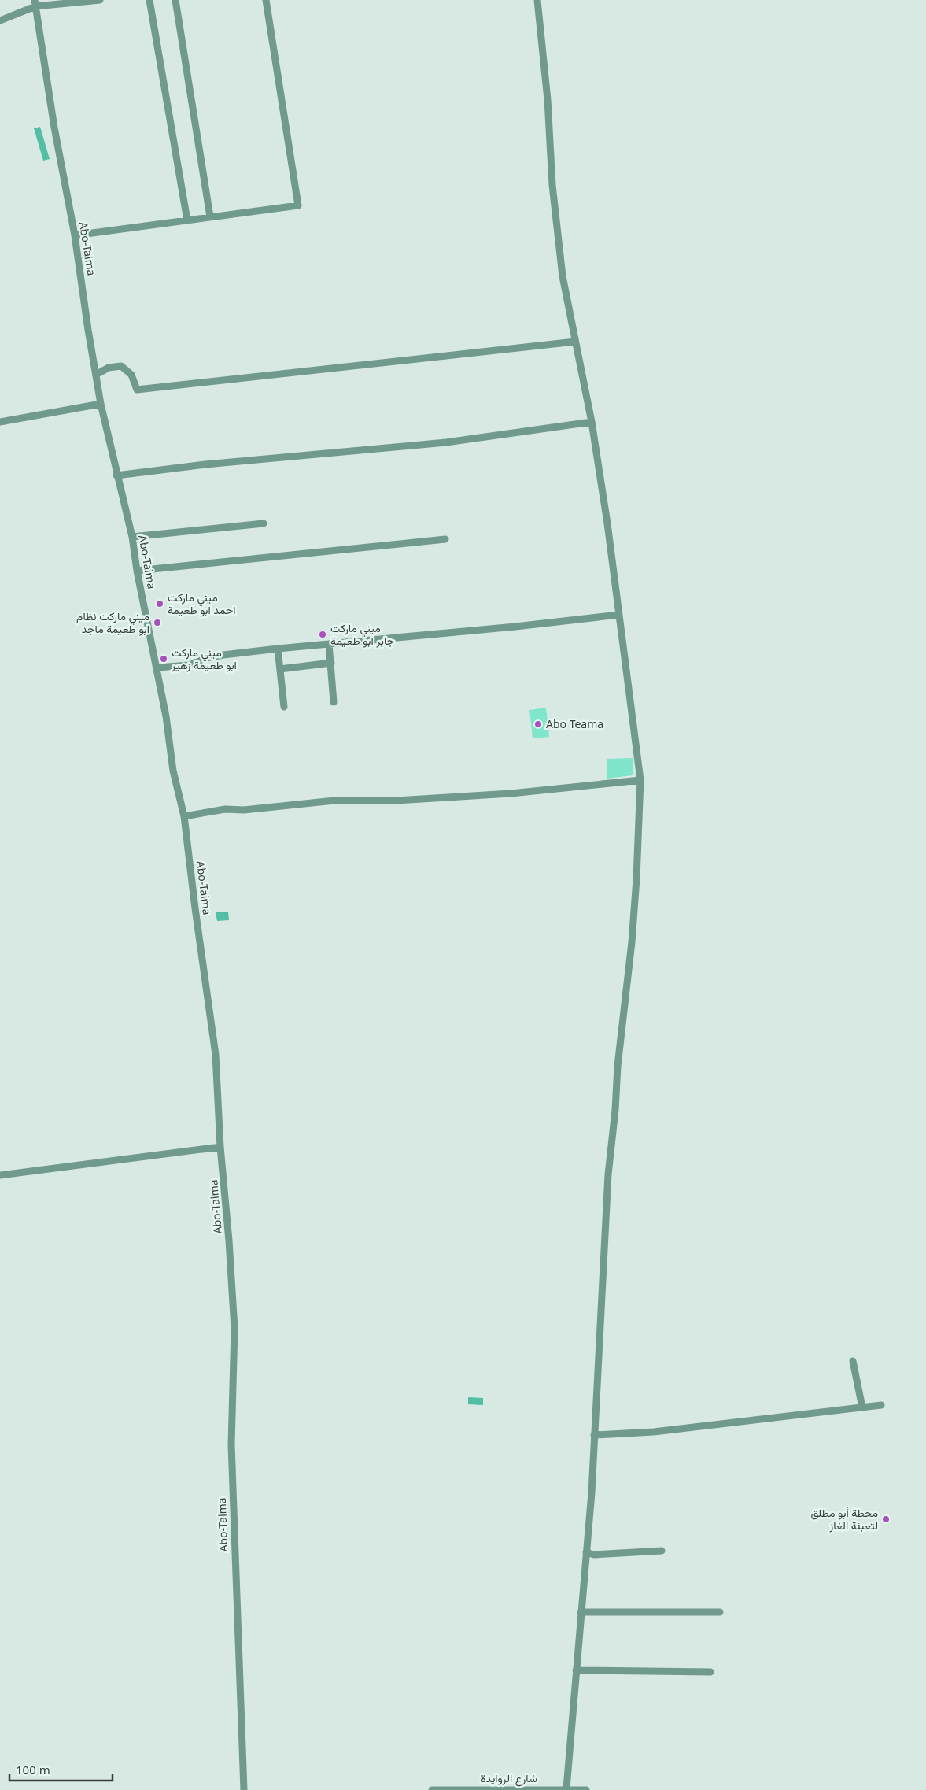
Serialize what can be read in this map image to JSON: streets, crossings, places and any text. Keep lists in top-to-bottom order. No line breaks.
{"streets":{"street":["Abo-Taima","شارع الروايدة"]},"places":["ميني ماركت احمد ابو طعيمة","ميني ماركت نظام ابو طعيمة ماجد","ميني ماركت جابر ابو طعيمة","ميني ماركت ابو طعيمة زهير","Abo Teama","محطة أبو مطلق لتعبئة الغاز"],"scale_bar":"100 m"}
